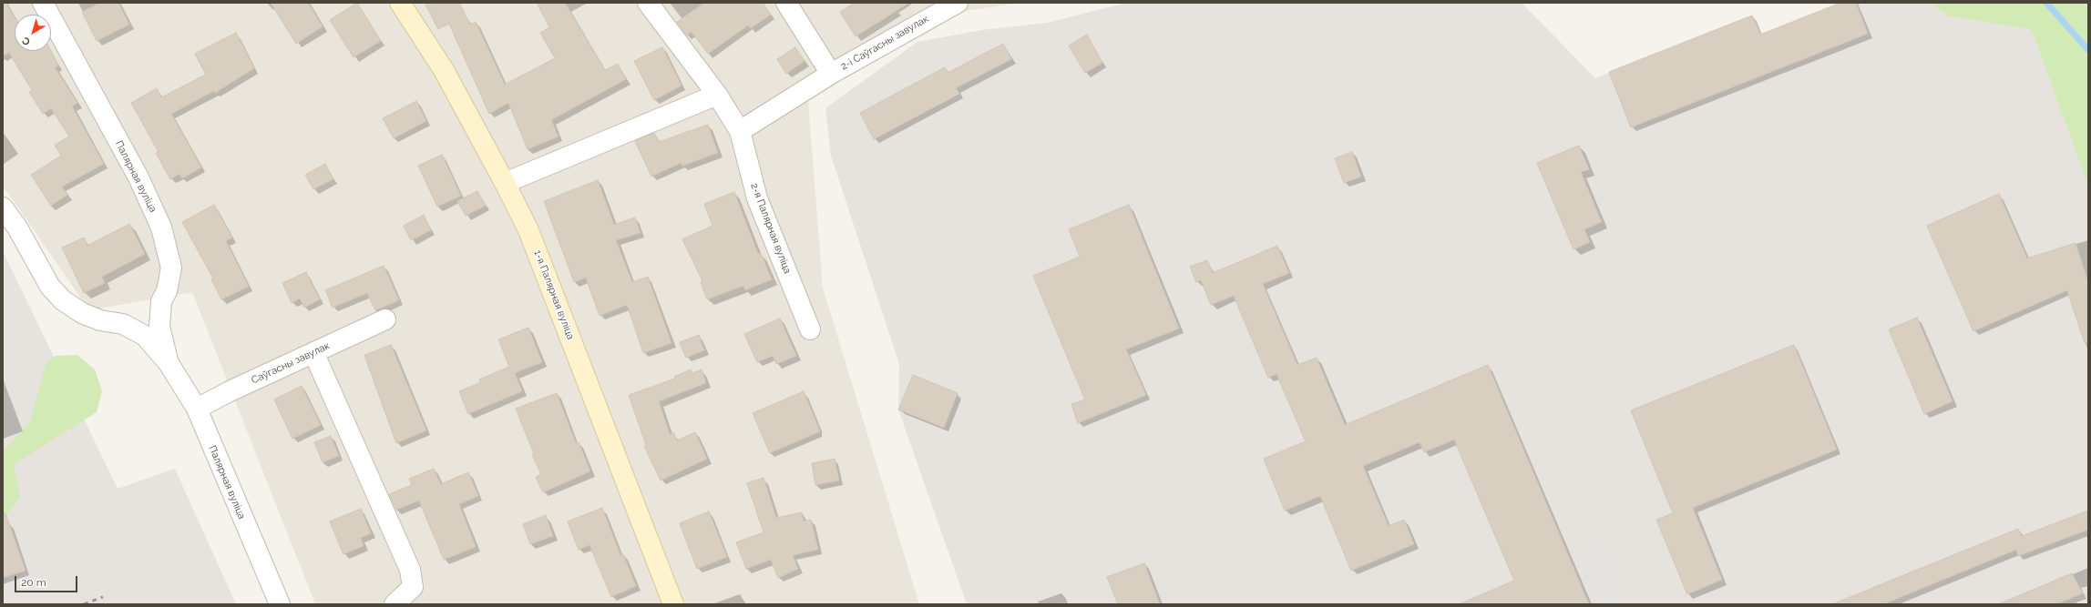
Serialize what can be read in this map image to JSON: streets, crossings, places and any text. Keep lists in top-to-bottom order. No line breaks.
{"streets":{"street":["2-і Саўгасны завулак","Палярная вуліца","2-я Палярная вуліца","1-я Палярная вуліца","Саўгасны завулак"]},"crossings":[["2-і Саўгасны завулак","2-я Палярная вуліца"],["Палярная вуліца","Саўгасны завулак"]],"scale_bar":"20 m","north":"bottom left"}
